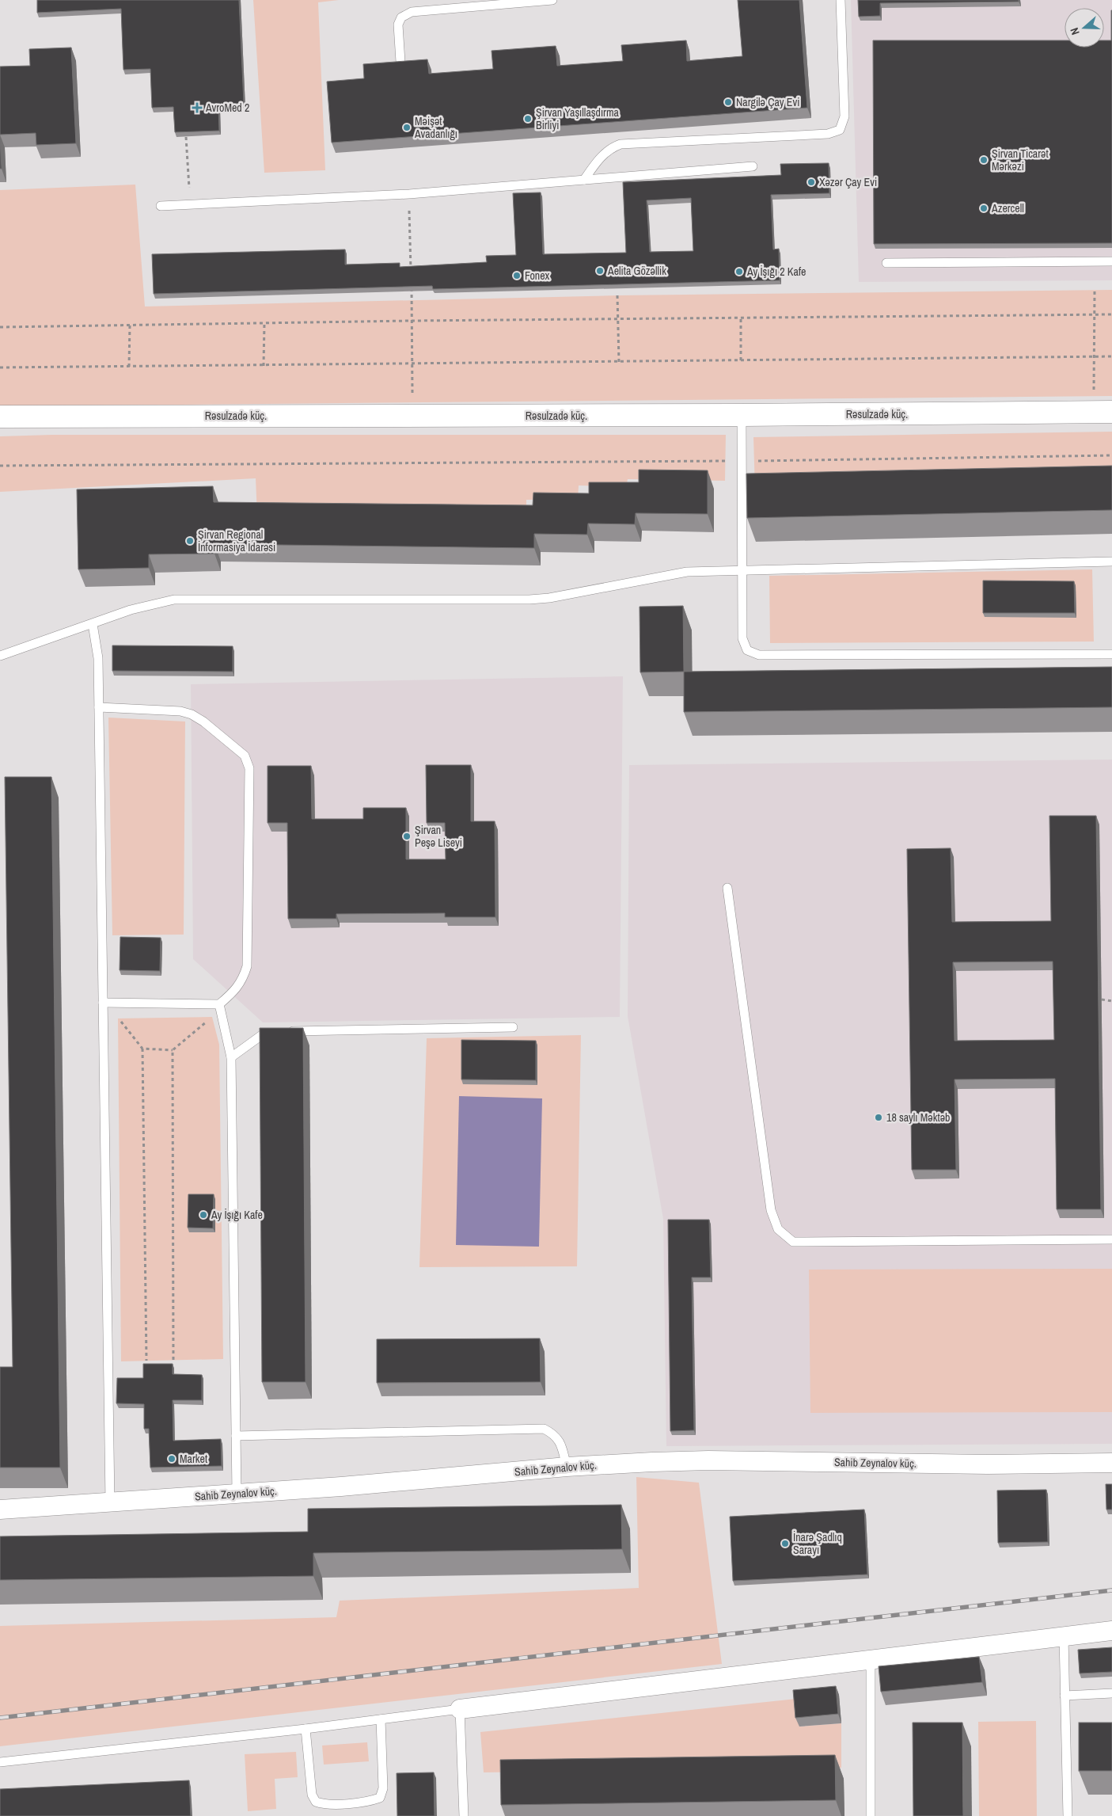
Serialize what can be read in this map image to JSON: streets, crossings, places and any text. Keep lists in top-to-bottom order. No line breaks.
{"streets":{"main road":["Rəsulzadə küç."],"street":["Sahib Zeynalov küç."]},"places":{"other":["Nargilə Çay Evi","Şirvan Yaşıllaşdırma Birliyi","Məişət Avadanlığı","Şirvan Ticarət Mərkəzi","Xəzər Çay Evi","Azercell","Aelita Gözəllik","Ay İşığı 2 Kafe","Fonex","Şirvan Regional İnformasiya İdarəsi","Şirvan Peşə Liseyi","18 saylı Məktəb","Ay İşığı Kafe","Market","İnarə Şadlıq Sarayı"],"health":["AvroMed 2"]},"north":"left"}
